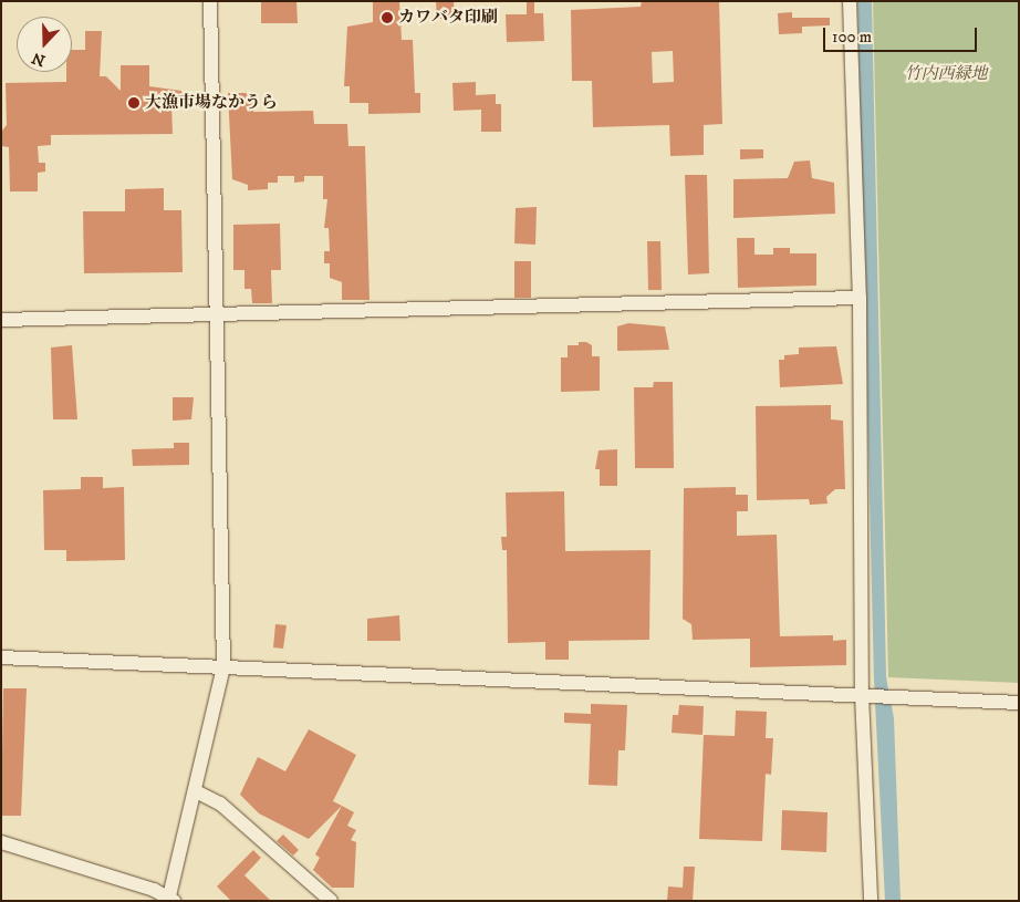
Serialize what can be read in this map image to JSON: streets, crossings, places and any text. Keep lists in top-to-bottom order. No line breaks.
{"parks":["竹内西緑地"],"places":["カワバタ印刷","大漁市場なかうら"],"scale_bar":"100 m","north":"bottom"}
